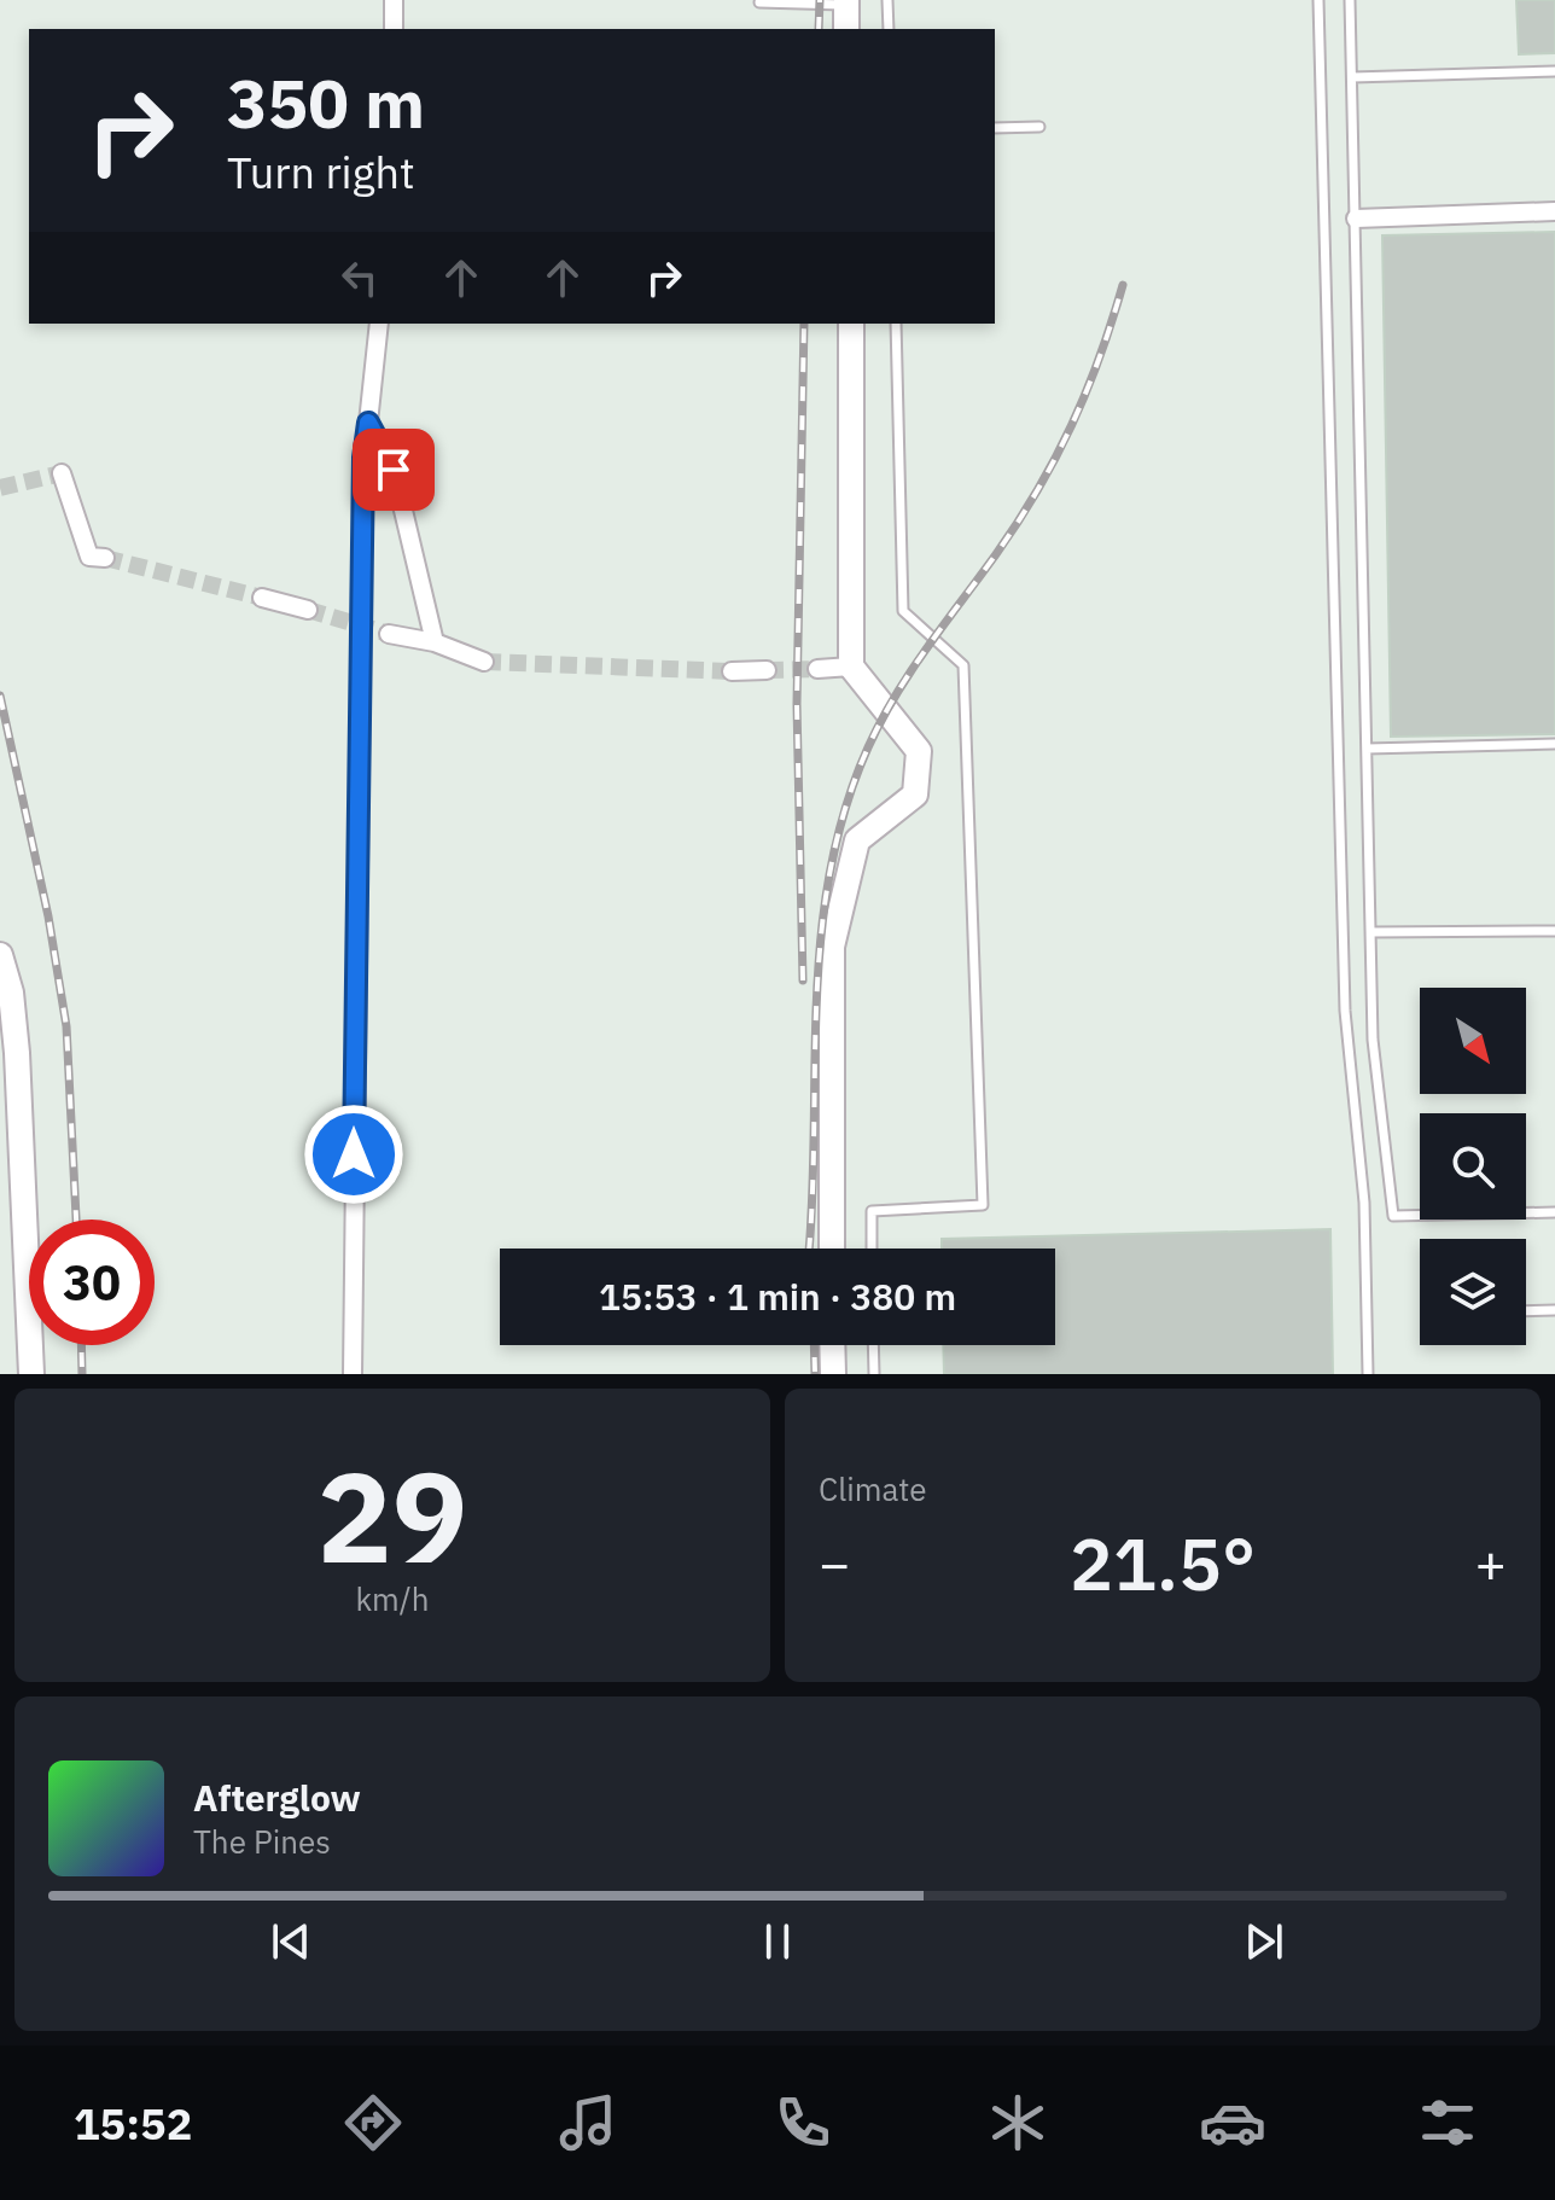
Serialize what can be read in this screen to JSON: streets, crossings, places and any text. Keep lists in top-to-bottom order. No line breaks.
{"north":"bottom right","page":{"turn":["350 m","Turn right"],"limit":"30","trip":"15:53 · 1 min · 380 m","tile":[["29","km/h"],"Climate"],"heat":["−","21.5°","+"],"song":["Afterglow","The Pines"],"tabs":"15:52"}}
